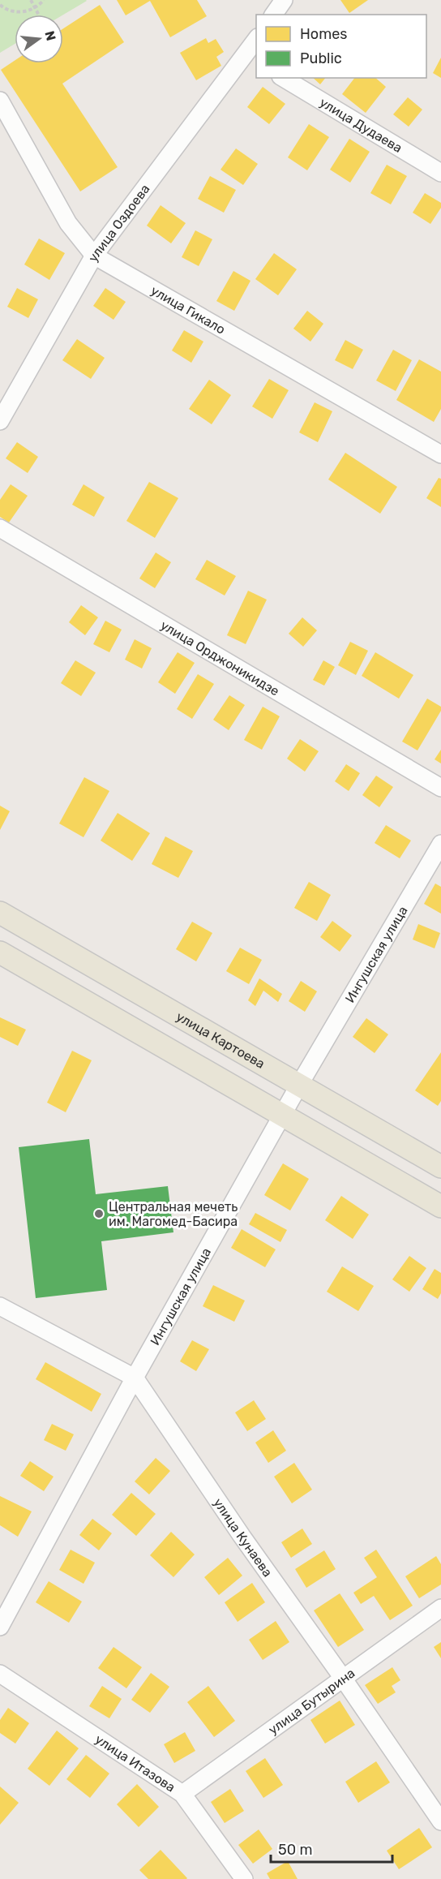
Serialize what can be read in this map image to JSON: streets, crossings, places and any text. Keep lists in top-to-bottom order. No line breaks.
{"streets":{"main road":["улица Картоева"],"street":["улица Дудаева","улица Оздоева","улица Гикало","улица Орджоникидзе","Ингушская улица","улица Кунаева","улица Бутырина","улица Итазова"]},"crossings":[["улица Оздоева","улица Гикало"],["Ингушская улица","улица Картоева"],["Ингушская улица","улица Кунаева"],["улица Кунаева","улица Бутырина"],["улица Бутырина","улица Итазова"]],"places":["Центральная мечеть им. Магомед-Басира"],"legend":["Homes","Public"],"scale_bar":"50 m","north":"right"}
